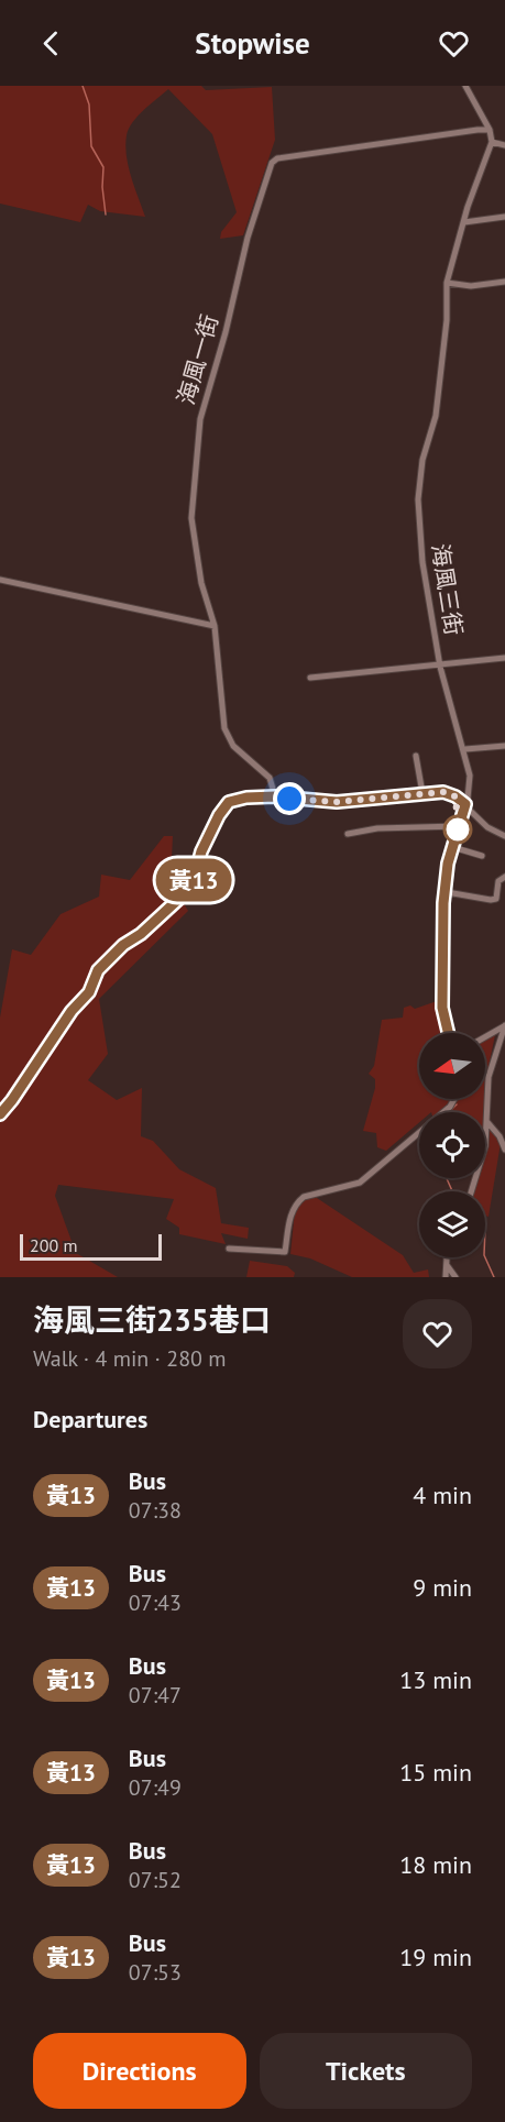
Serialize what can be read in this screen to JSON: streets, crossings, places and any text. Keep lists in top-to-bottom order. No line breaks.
{"streets":{"street":["海風一街","海風三街"]},"lines":["bus line 黃13"],"scale_bar":"200 m","north":"left","page":{"header":"Stopwise","on_map":"黃13","scale":"200 m","heading":[["海風三街235巷口","Walk · 4 min · 280 m"],"Departures"],"list":[{"mark":"黃13","name":"Bus","note":"07:38","value":"4 min"},{"mark":"黃13","name":"Bus","note":"07:43","value":"9 min"},{"mark":"黃13","name":"Bus","note":"07:47","value":"13 min"},{"mark":"黃13","name":"Bus","note":"07:49","value":"15 min"},{"mark":"黃13","name":"Bus","note":"07:52","value":"18 min"},{"mark":"黃13","name":"Bus","note":"07:53","value":"19 min"}],"buttons":["Directions","Tickets"]}}
